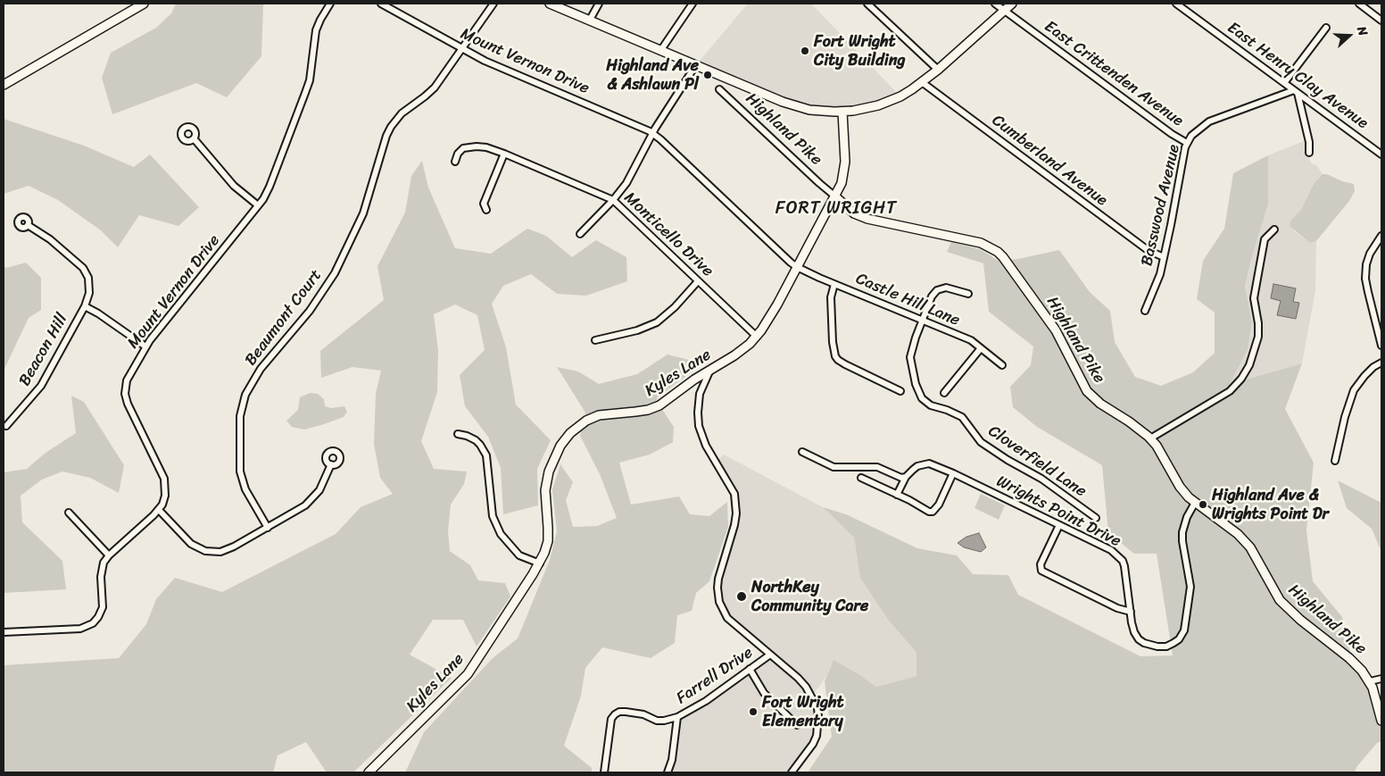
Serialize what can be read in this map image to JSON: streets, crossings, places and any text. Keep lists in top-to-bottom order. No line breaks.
{"streets":{"main road":["Highland Pike","Kyles Lane"],"street":["Mount Vernon Drive","East Crittenden Avenue","East Henry Clay Avenue","Cumberland Avenue","Basswood Avenue","Monticello Drive","Castle Hill Lane","Beaumont Court","Beacon Hill","Cloverfield Lane","Wrights Point Drive","Farrell Drive"]},"crossings":[["Mount Vernon Drive","Castle Hill Lane"],["Mount Vernon Drive","Beaumont Court"],["Mount Vernon Drive","Beacon Hill"],["Mount Vernon Drive","Kyles Lane"],["East Crittenden Avenue","Basswood Avenue"],["East Henry Clay Avenue","Basswood Avenue"],["Highland Pike","Kyles Lane"],["Highland Pike","Wrights Point Drive"],["Cumberland Avenue","Basswood Avenue"],["Monticello Drive","Kyles Lane"],["Castle Hill Lane","Kyles Lane"],["Castle Hill Lane","Cloverfield Lane"],["Kyles Lane","Farrell Drive"]],"districts":["FORT WRIGHT"],"places":["Fort Wright City Building","Highland Ave & Ashlawn Pl","Highland Ave & Wrights Point Dr","NorthKey Community Care","Fort Wright Elementary"],"north":"right"}
